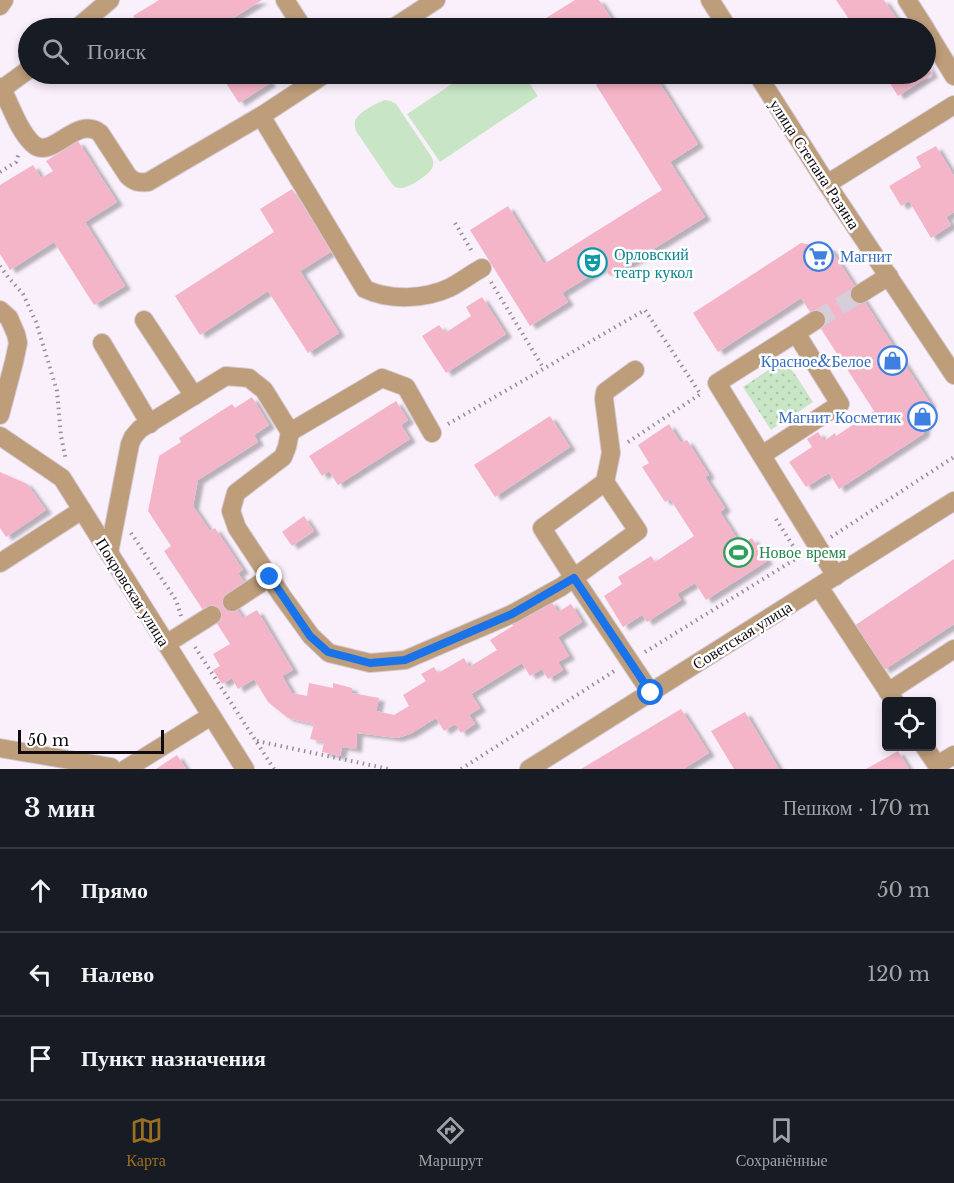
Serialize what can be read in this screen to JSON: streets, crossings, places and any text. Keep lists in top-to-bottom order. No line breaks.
{"streets":{"street":["улица Степана Разина","Покровская улица","Советская улица"]},"places":{"supermarket":["Магнит"],"theatre":["Орловский театр кукол"],"shop":["Красное&Белое","Магнит Косметик"],"sports":["Новое время"]},"scale_bar":"50 m","page":{"search":"Поиск","scale":"50 m","heading":["3 мин","Пешком · 170 m"],"list":[["Прямо","50 m"],["Налево","120 m"],"Пункт назначения"],"nav":["Карта","Маршрут","Сохранённые"]}}
